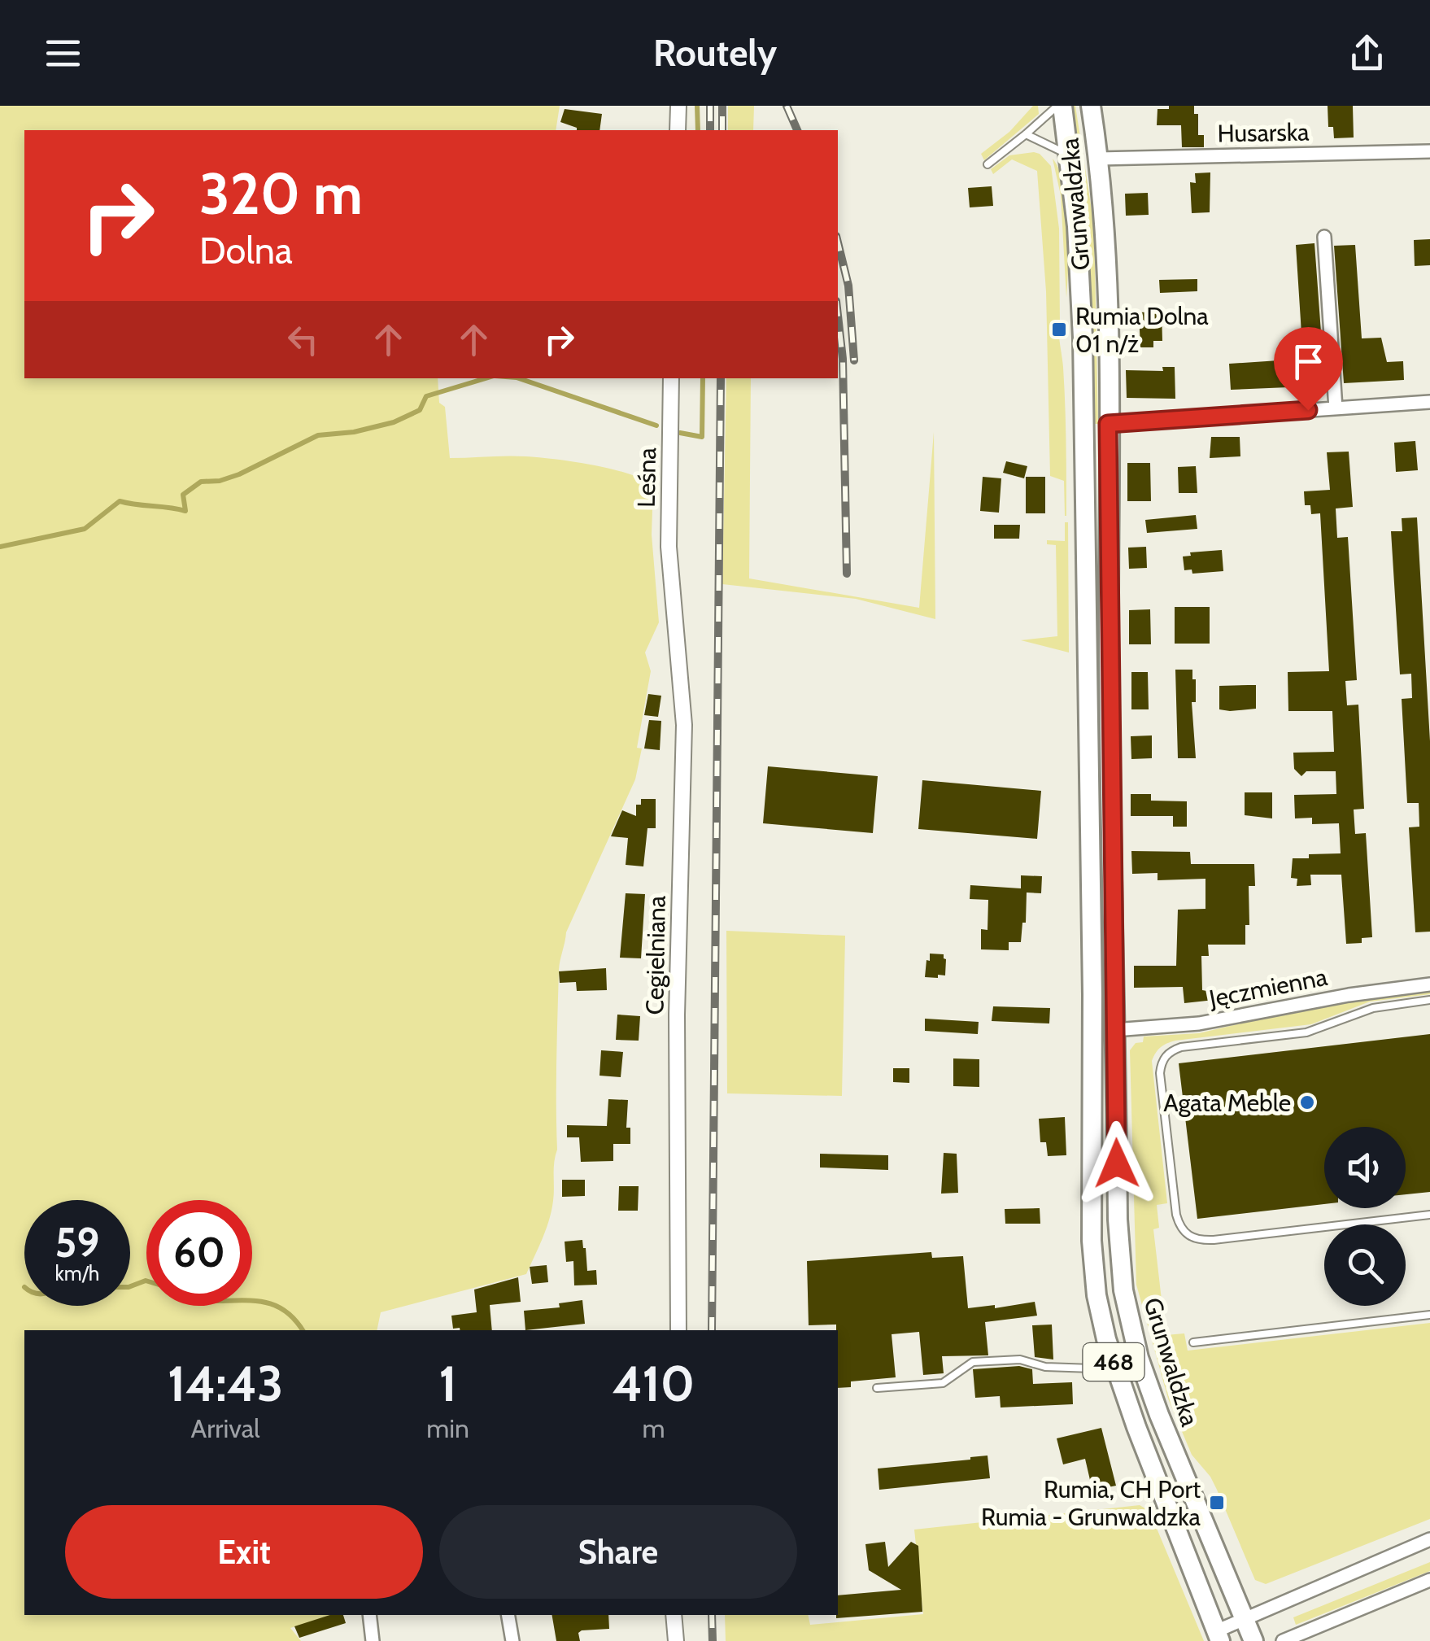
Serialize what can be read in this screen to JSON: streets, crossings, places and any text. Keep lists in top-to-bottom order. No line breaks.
{"streets":{"main road":["Grunwaldzka","468"],"street":["Husarska","Leśna","Cegielniana","Jęczmienna"]},"crossings":[["Husarska","Grunwaldzka"],["Grunwaldzka","Jęczmienna"],["Leśna","Cegielniana"]],"places":{"transit":["Rumia Dolna 01 n/ż","Rumia, CH Port Rumia - Grunwaldzka"],"other":["Agata Meble"]},"page":{"header":"Routely","turn":["320 m","Dolna"],"speed":"59 km/h","limit":"60","eta":["14:43","Arrival","1","min","410","m"],"buttons":["Exit","Share"]}}
